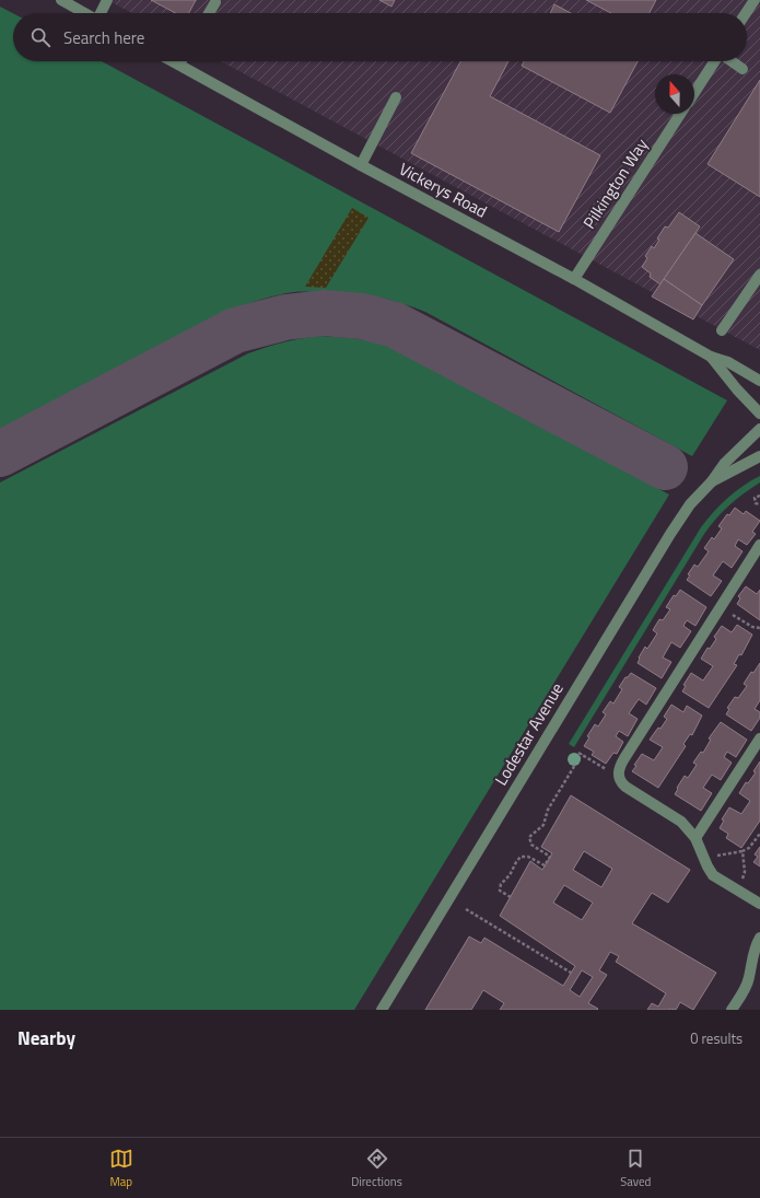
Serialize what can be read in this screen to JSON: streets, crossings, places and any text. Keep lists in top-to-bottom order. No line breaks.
{"streets":{"street":["Pilkington Way","Vickerys Road","Lodestar Avenue"]},"crossings":[["Pilkington Way","Vickerys Road"]],"north":"top","page":{"search":"Search here","heading":["Nearby","0 results"],"nav":["Map","Directions","Saved"]}}
